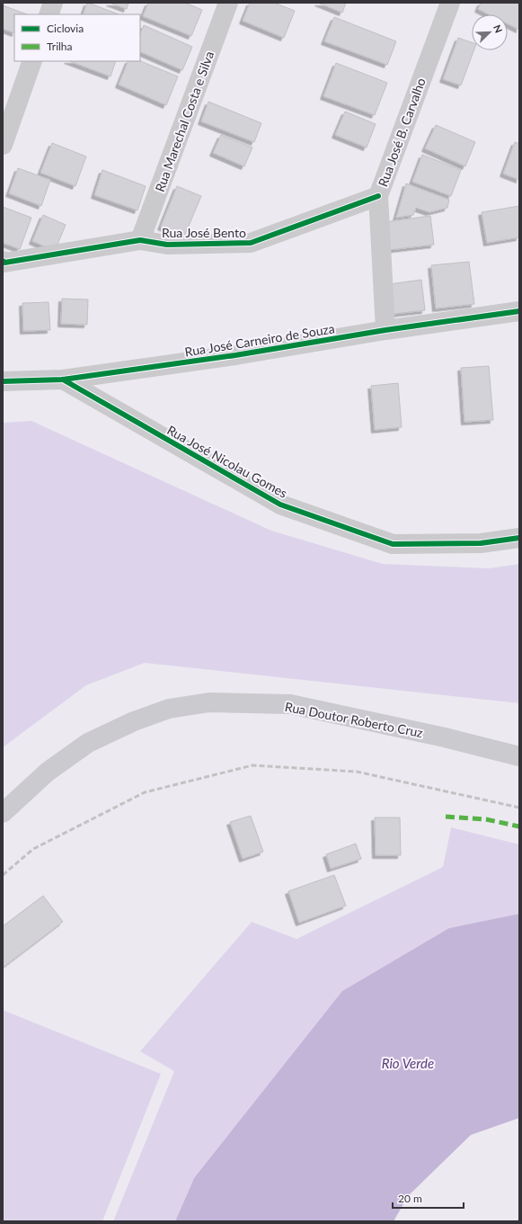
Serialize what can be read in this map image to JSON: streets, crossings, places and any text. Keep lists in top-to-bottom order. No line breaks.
{"streets":{"main road":["Rua Doutor Roberto Cruz"],"street":["Rua Marechal Costa e Silva","Rua José B. Carvalho","Rua José Bento","Rua José Carneiro de Souza","Rua José Nicolau Gomes"]},"crossings":[["Rua Marechal Costa e Silva","Rua José Bento"],["Rua José B. Carvalho","Rua José Bento"],["Rua José B. Carvalho","Rua José Carneiro de Souza"],["Rua José Carneiro de Souza","Rua José Nicolau Gomes"]],"water":["Rio Verde"],"legend":["Ciclovia","Trilha"],"scale_bar":"20 m","north":"top right"}
